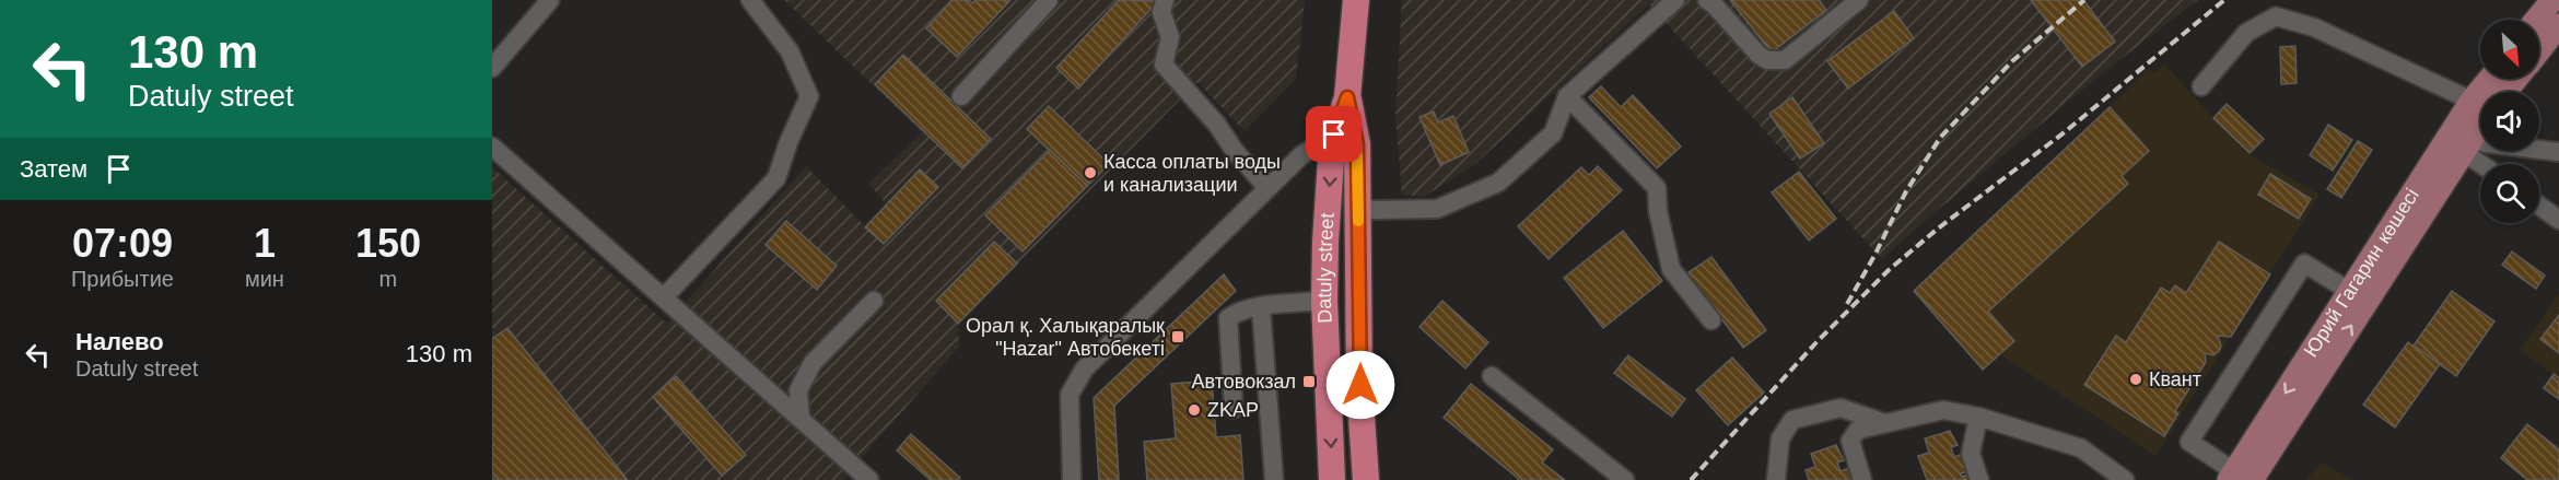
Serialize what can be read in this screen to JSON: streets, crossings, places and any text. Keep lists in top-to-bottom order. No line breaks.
{"streets":{"highway":["Datuly street"],"main road":["Юрий Гагарин көшесі"]},"places":{"other":["Касса оплаты воды и канализации","Квант","ZKAP"],"transit":["Орал қ. Халықаралық \"Hazar\" Автобекеті","Автовокзал"]},"north":"bottom right","page":{"turn":["130 m","Datuly street"],"then":"Затем","eta":["07:09","Прибытие","1","мин","150","m"],"list":[{"name":"Налево","note":"Datuly street","value":"130 m"}]}}
